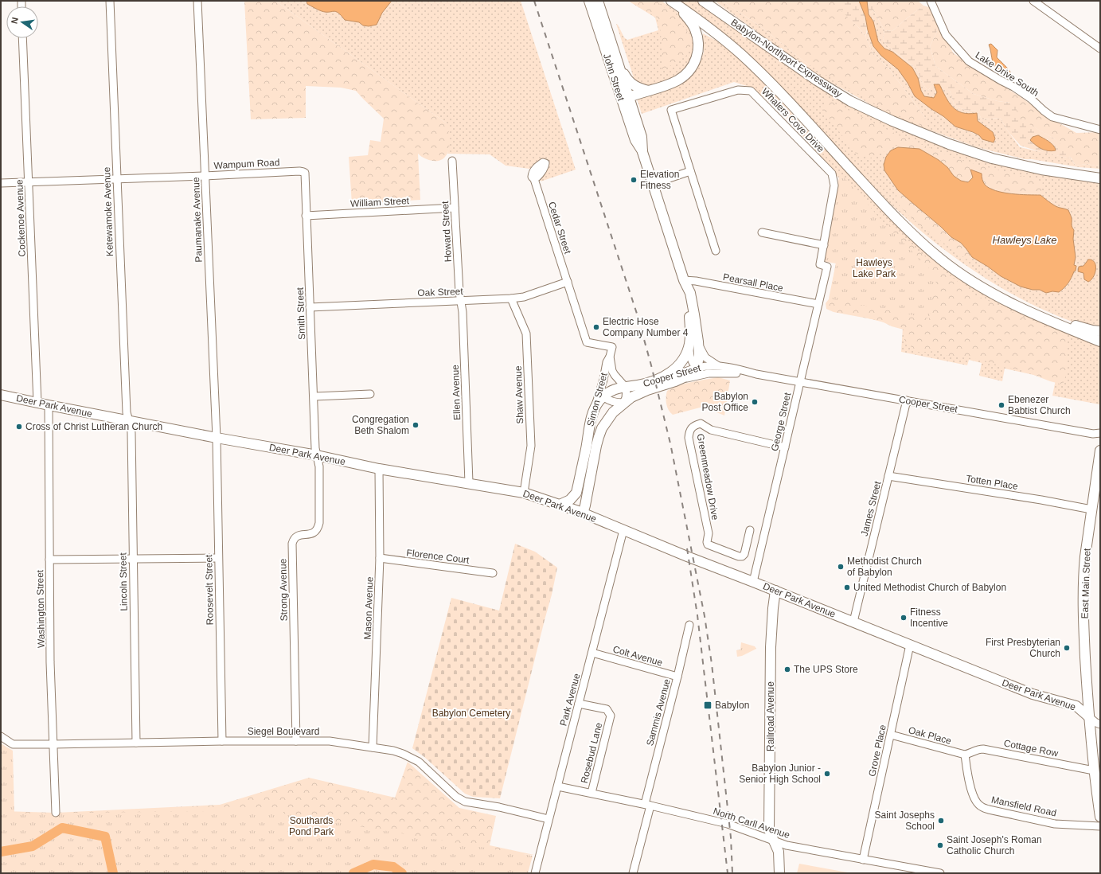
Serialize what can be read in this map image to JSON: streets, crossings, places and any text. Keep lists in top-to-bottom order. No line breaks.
{"streets":{"main road":["Babylon-Northport Expressway","John Street","Cooper Street","Simon Street","Deer Park Avenue","East Main Street","Railroad Avenue"],"street":["Lake Drive South","Whalers Cove Drive","Wampum Road","William Street","Ketewamoke Avenue","Cockenoe Avenue","Paumanake Avenue","Cedar Street","Howard Street","Pearsall Place","Oak Street","Smith Street","Ellen Avenue","Shaw Avenue","George Street","Greenmeadow Drive","Totten Place","James Street","Florence Court","Lincoln Street","Roosevelt Street","Strong Avenue","Mason Avenue","Washington Street","Colt Avenue","Park Avenue","Sammis Avenue","Siegel Boulevard","Oak Place","Cottage Row","Grove Place","Rosebud Lane","Mansfield Road","North Carll Avenue"]},"crossings":[["John Street","Pearsall Place"],["John Street","Cooper Street"],["Whalers Cove Drive","George Street"],["Wampum Road","Ketewamoke Avenue"],["Wampum Road","Cockenoe Avenue"],["Wampum Road","Paumanake Avenue"],["Wampum Road","Smith Street"],["William Street","Howard Street"],["William Street","Smith Street"],["Ketewamoke Avenue","Deer Park Avenue"],["Ketewamoke Avenue","Lincoln Street"],["Cockenoe Avenue","Deer Park Avenue"],["Paumanake Avenue","Deer Park Avenue"],["Paumanake Avenue","Roosevelt Street"],["Cedar Street","Oak Street"],["Cedar Street","Simon Street"],["Howard Street","Oak Street"],["Howard Street","Ellen Avenue"],["Pearsall Place","George Street"],["Oak Street","Smith Street"],["Oak Street","Ellen Avenue"],["Oak Street","Shaw Avenue"],["Oak Street","Simon Street"],["Smith Street","Deer Park Avenue"],["Smith Street","Strong Avenue"],["Cooper Street","Simon Street"],["Cooper Street","George Street"],["Cooper Street","James Street"],["Ellen Avenue","Deer Park Avenue"],["Shaw Avenue","Deer Park Avenue"],["Simon Street","Deer Park Avenue"],["Deer Park Avenue","George Street"],["Deer Park Avenue","James Street"],["Deer Park Avenue","Lincoln Street"],["Deer Park Avenue","East Main Street"],["Deer Park Avenue","Roosevelt Street"],["Deer Park Avenue","Strong Avenue"],["Deer Park Avenue","Mason Avenue"],["Deer Park Avenue","Washington Street"],["Deer Park Avenue","Park Avenue"],["Deer Park Avenue","Railroad Avenue"],["Deer Park Avenue","Grove Place"],["George Street","Greenmeadow Drive"],["Totten Place","James Street"],["Totten Place","East Main Street"],["Florence Court","Mason Avenue"],["Lincoln Street","Siegel Boulevard"],["East Main Street","Cottage Row"],["Roosevelt Street","Siegel Boulevard"],["Strong Avenue","Siegel Boulevard"],["Mason Avenue","Siegel Boulevard"],["Washington Street","Siegel Boulevard"],["Colt Avenue","Park Avenue"],["Colt Avenue","Sammis Avenue"],["Park Avenue","Siegel Boulevard"],["Park Avenue","Rosebud Lane"],["Park Avenue","North Carll Avenue"],["Sammis Avenue","North Carll Avenue"],["Railroad Avenue","North Carll Avenue"],["Oak Place","Cottage Row"],["Oak Place","Grove Place"],["Oak Place","Mansfield Road"],["Cottage Row","Mansfield Road"],["Grove Place","North Carll Avenue"],["Rosebud Lane","North Carll Avenue"]],"water":["Hawleys Lake"],"parks":["Hawleys Lake Park","Babylon Cemetery","Southards Pond Park"],"places":{"other":["Elevation Fitness","Electric Hose Company Number 4","Babylon Post Office","Ebenezer Babtist Church","Congregation Beth Shalom","Cross of Christ Lutheran Church","Methodist Church of Babylon","United Methodist Church of Babylon","Fitness Incentive","First Presbyterian Church","The UPS Store","Babylon Junior - Senior High School","Saint Josephs School","Saint Joseph's Roman Catholic Church"],"transit":["Babylon"]},"north":"left"}
